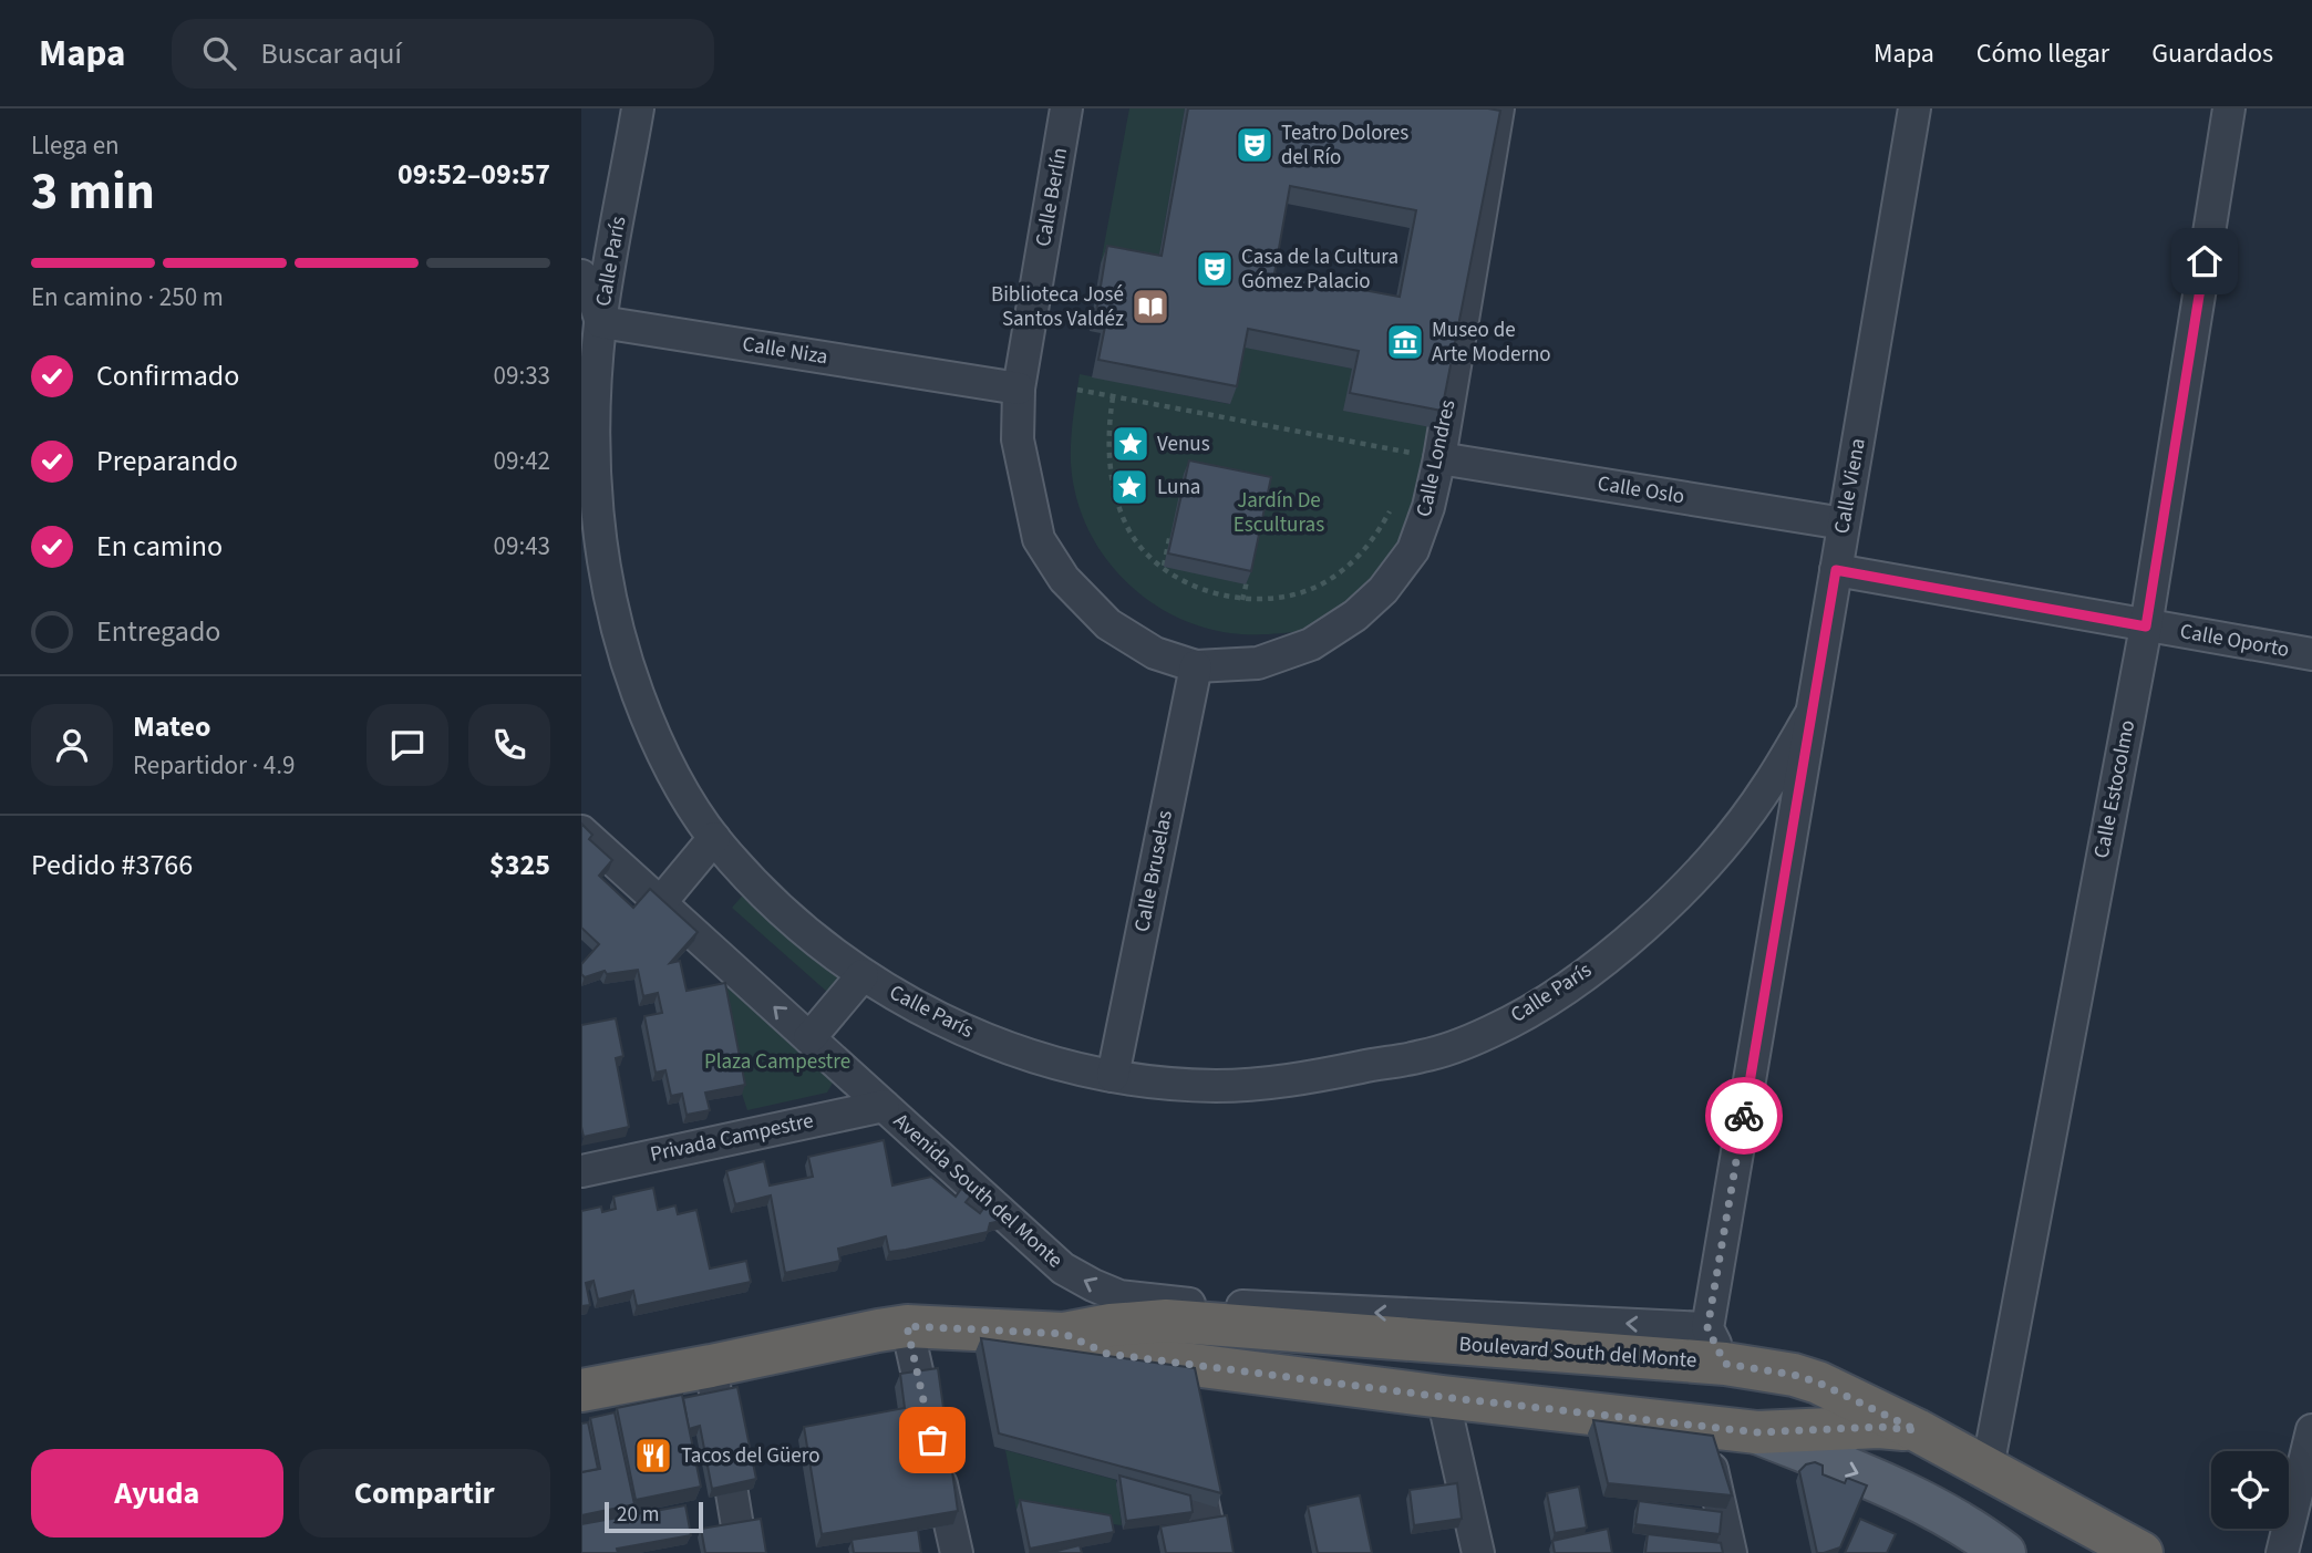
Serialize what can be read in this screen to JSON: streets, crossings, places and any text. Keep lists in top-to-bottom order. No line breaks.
{"streets":{"highway":["Boulevard South del Monte"],"street":["Calle Berlín","Calle París","Calle Niza","Calle Londres","Calle Viena","Calle Oslo","Calle Oporto","Calle Estocolmo","Calle Bruselas","Privada Campestre","Avenida South del Monte"]},"crossings":[["Calle Berlín","Calle Niza"],["Calle Berlín","Calle Londres"],["Calle Berlín","Calle Bruselas"],["Calle París","Calle Niza"],["Calle París","Calle Viena"],["Calle París","Calle Bruselas"],["Calle Londres","Calle Oslo"],["Calle Londres","Calle Bruselas"],["Calle Viena","Calle Oslo"],["Calle Viena","Calle Oporto"],["Calle Viena","Boulevard South del Monte"],["Calle Oporto","Calle Estocolmo"],["Calle Estocolmo","Boulevard South del Monte"],["Privada Campestre","Avenida South del Monte"],["Avenida South del Monte","Boulevard South del Monte"]],"one_way":["Avenida South del Monte"],"parks":["Jardín De Esculturas","Plaza Campestre"],"places":{"theatre":["Teatro Dolores del Río","Casa de la Cultura Gómez Palacio"],"library":["Biblioteca José Santos Valdéz"],"museum":["Museo de Arte Moderno"],"place":["Venus","Luna"],"restaurant":["Tacos del Güero"]},"scale_bar":"20 m","page":{"header":"Mapa","search":"Buscar aquí","nav":["Mapa","Cómo llegar","Guardados"],"heading":["3 min","Llega en","09:52–09:57"],"panel":["Mateo","Repartidor · 4.9","Pedido #3766","$325"],"bar":"En camino · 250 m","list":[["Confirmado","09:33"],["Preparando","09:42"],["En camino","09:43"],"Entregado"],"buttons":["Ayuda","Compartir"],"scale":"20 m"}}
